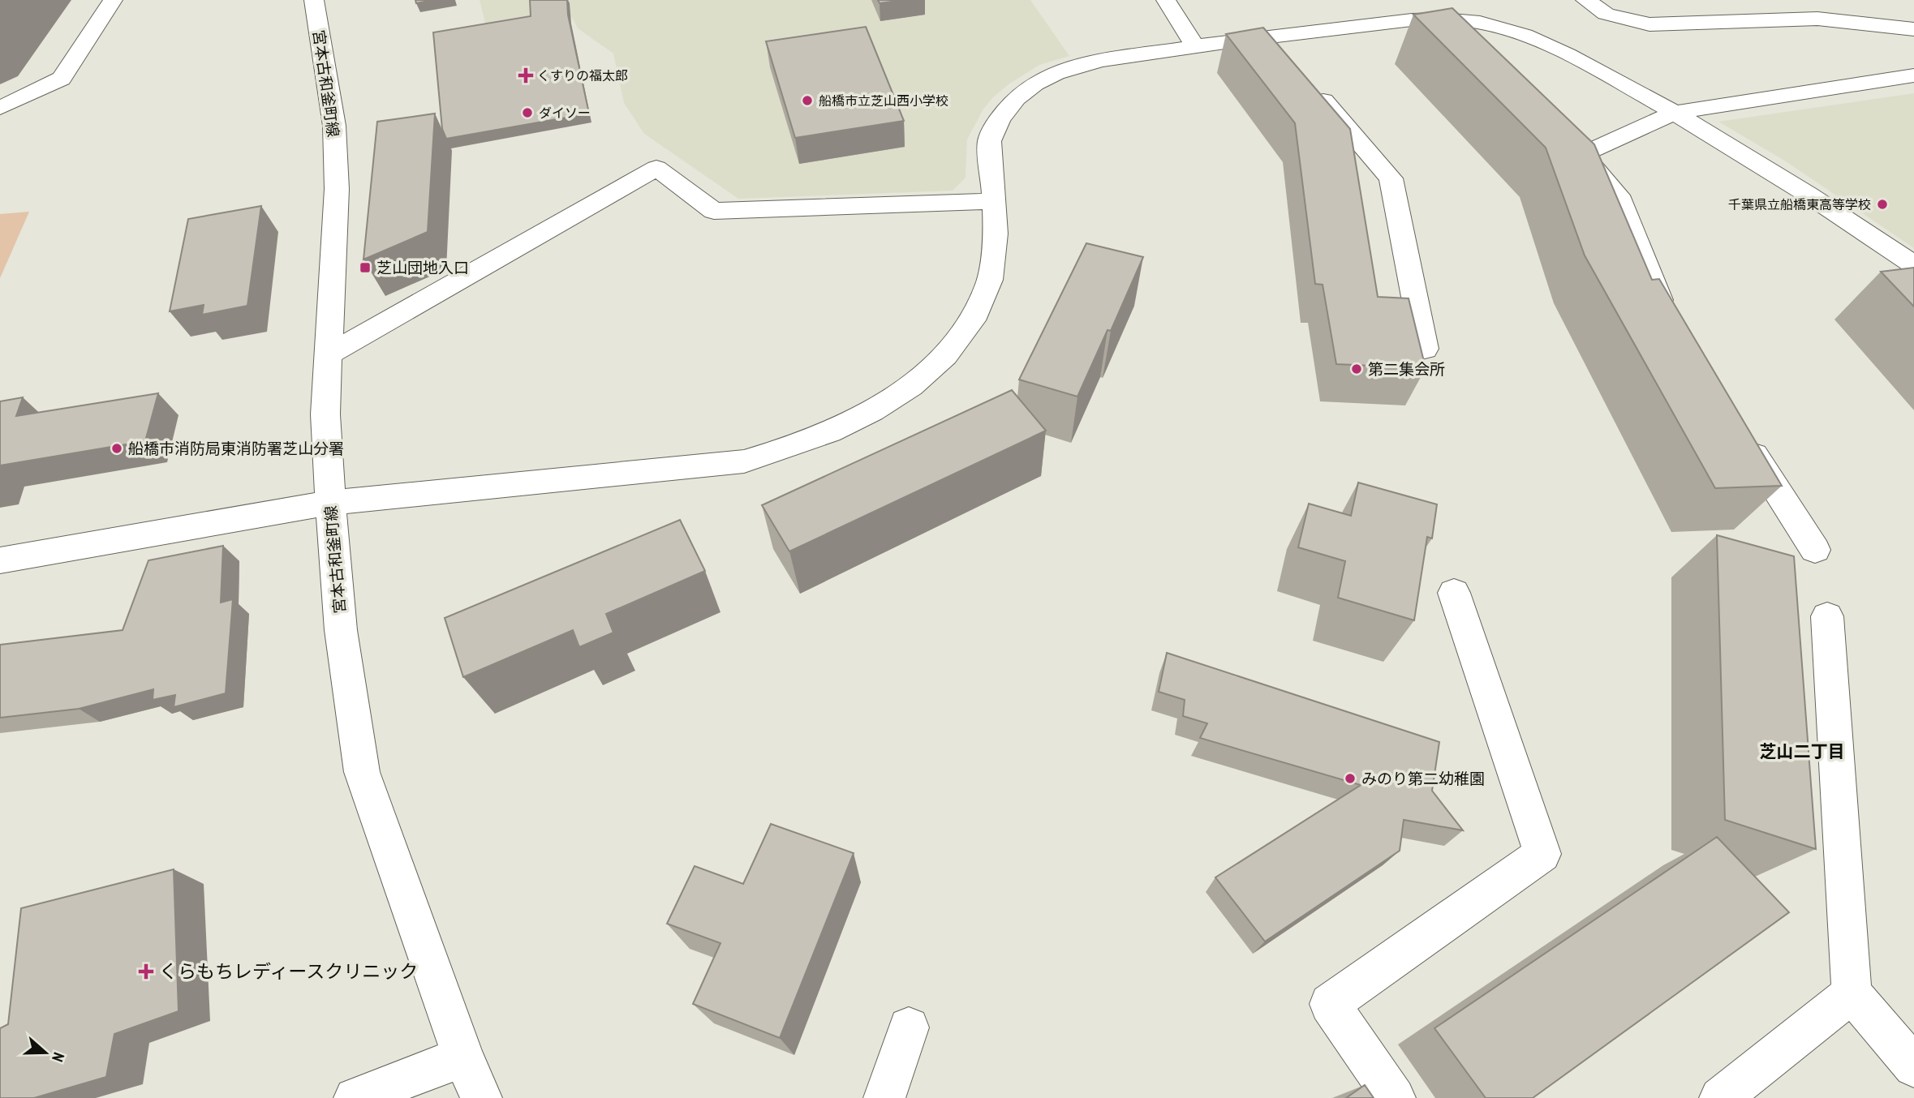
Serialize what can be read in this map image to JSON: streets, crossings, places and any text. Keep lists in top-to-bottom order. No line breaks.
{"streets":{"street":["宮本古和釜町線"]},"districts":["芝山二丁目"],"places":{"health":["くすりの福太郎","くらもちレディースクリニック"],"other":["船橋市立芝山西小学校","ダイソー","千葉県立船橋東高等学校","第二集会所","船橋市消防局東消防署芝山分署","みのり第二幼稚園"],"transit":["芝山団地入口"]},"north":"right"}
